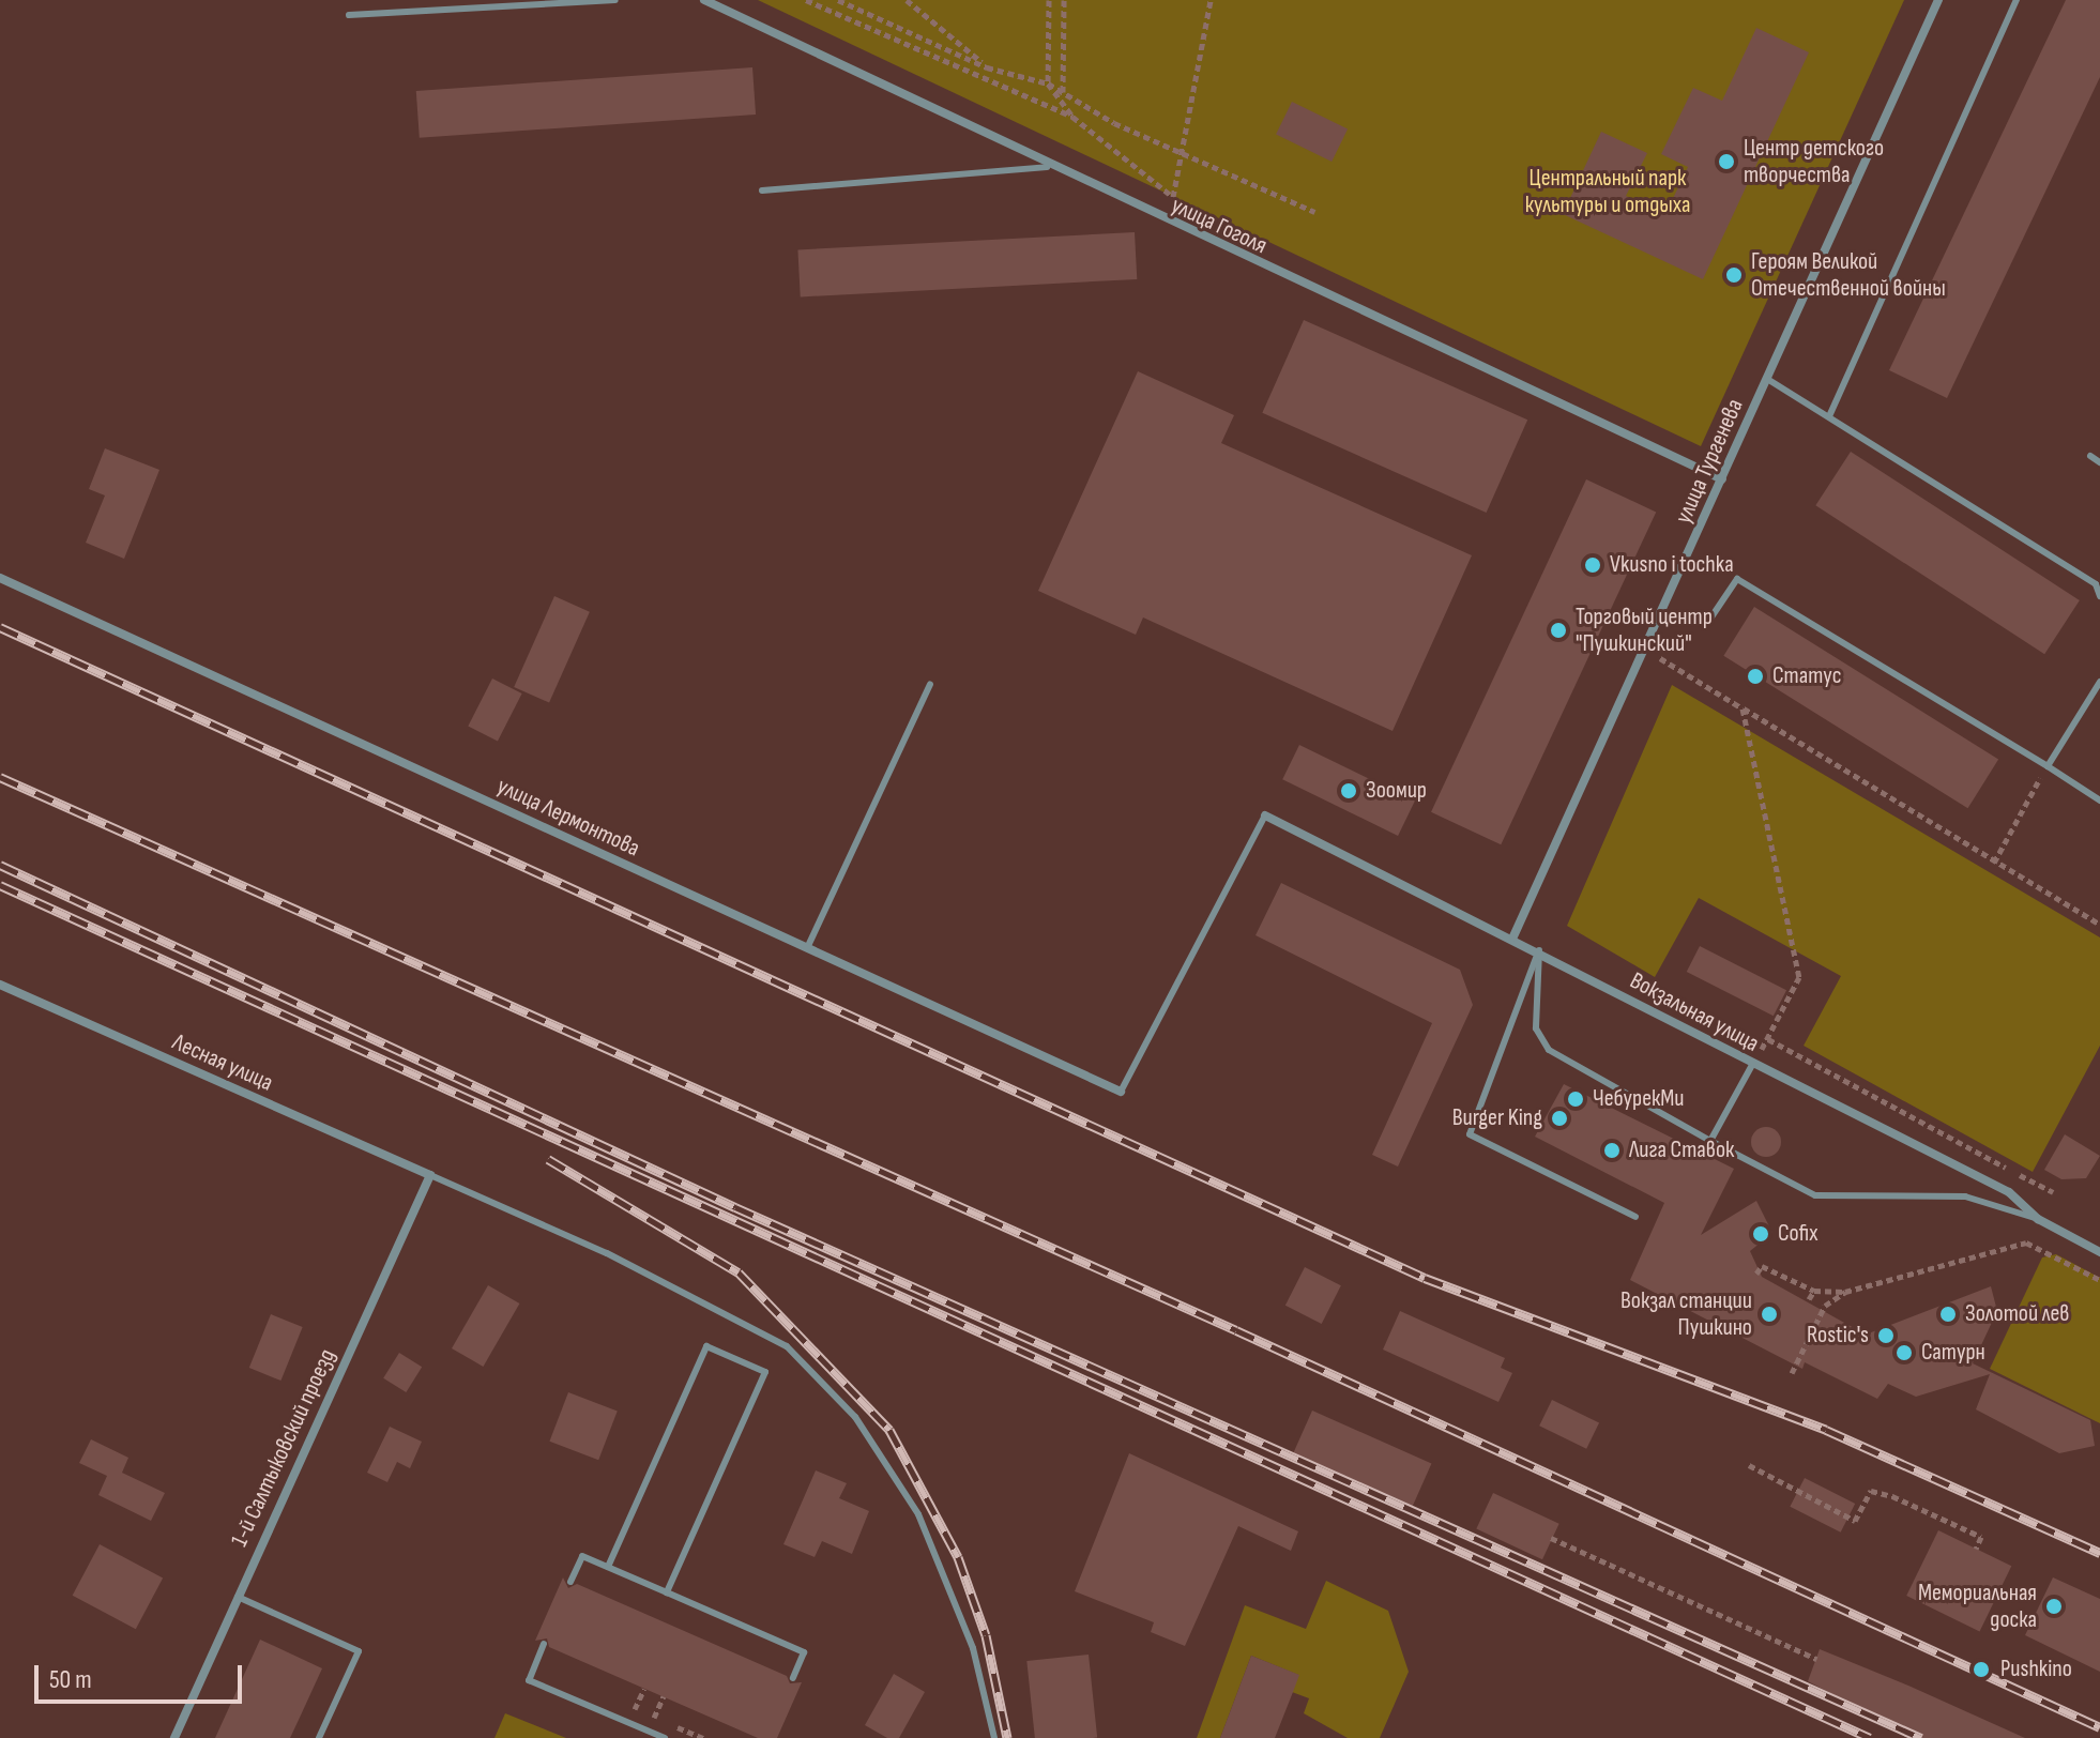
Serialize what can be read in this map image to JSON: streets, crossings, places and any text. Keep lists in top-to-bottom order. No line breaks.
{"streets":{"street":["улица Гоголя","улица Тургенева","улица Лермонтова","Вокзальная улица","Лесная улица","1-й Салтыковский проезд"]},"crossings":[["улица Гоголя","улица Тургенева"],["улица Тургенева","Вокзальная улица"],["Лесная улица","1-й Салтыковский проезд"]],"parks":["Центральный парк культуры и отдыха"],"places":["Центр детского творчества","Героям Великой Отечественной войны","Vkusno i tochka","Торговый центр \"Пушкинский\"","Статус","Зоомир","ЧебурекМи","Burger King","Лига Ставок","Cofix","Вокзал станции Пушкино","Золотой лев","Rostic's","Сатурн","Мемориальная доска","Pushkino"],"scale_bar":"50 m"}
